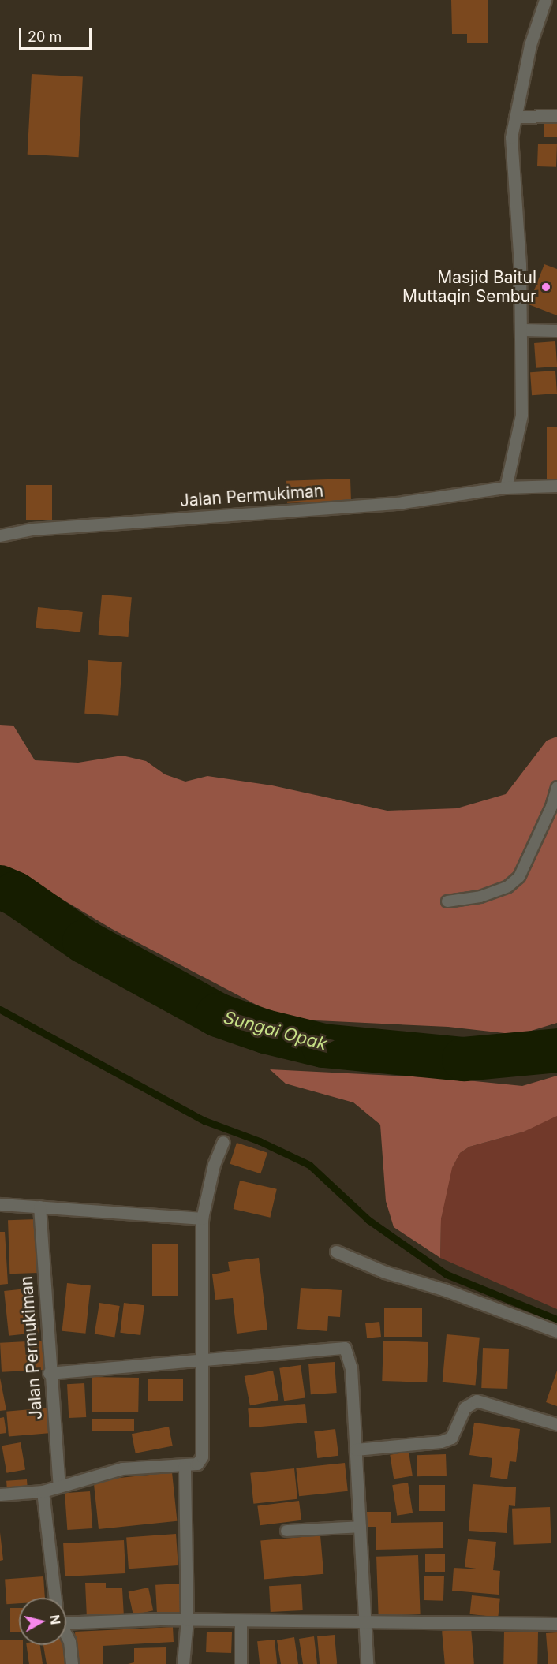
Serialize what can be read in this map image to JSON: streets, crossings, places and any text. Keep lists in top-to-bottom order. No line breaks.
{"streets":{"street":["Jalan Permukiman"]},"water":["Sungai Opak"],"places":["Masjid Baitul Muttaqin Sembur"],"scale_bar":"20 m","north":"right"}
